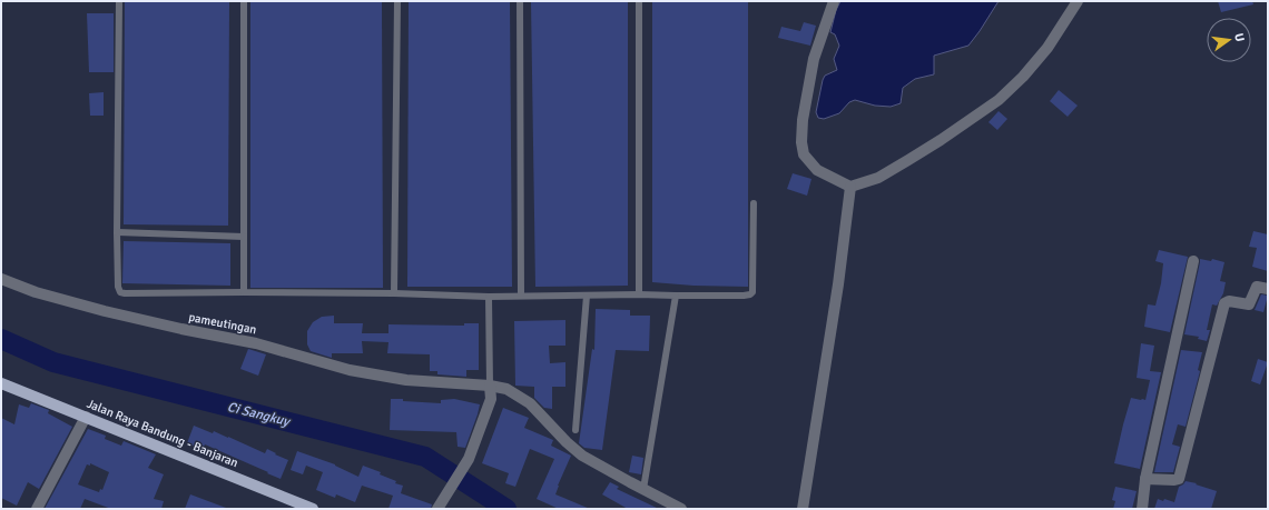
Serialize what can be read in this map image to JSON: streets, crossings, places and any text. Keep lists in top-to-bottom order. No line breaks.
{"streets":{"main road":["Jalan Raya Bandung - Banjaran"],"street":["pameutingan"]},"water":["Ci Sangkuy"],"north":"right"}
